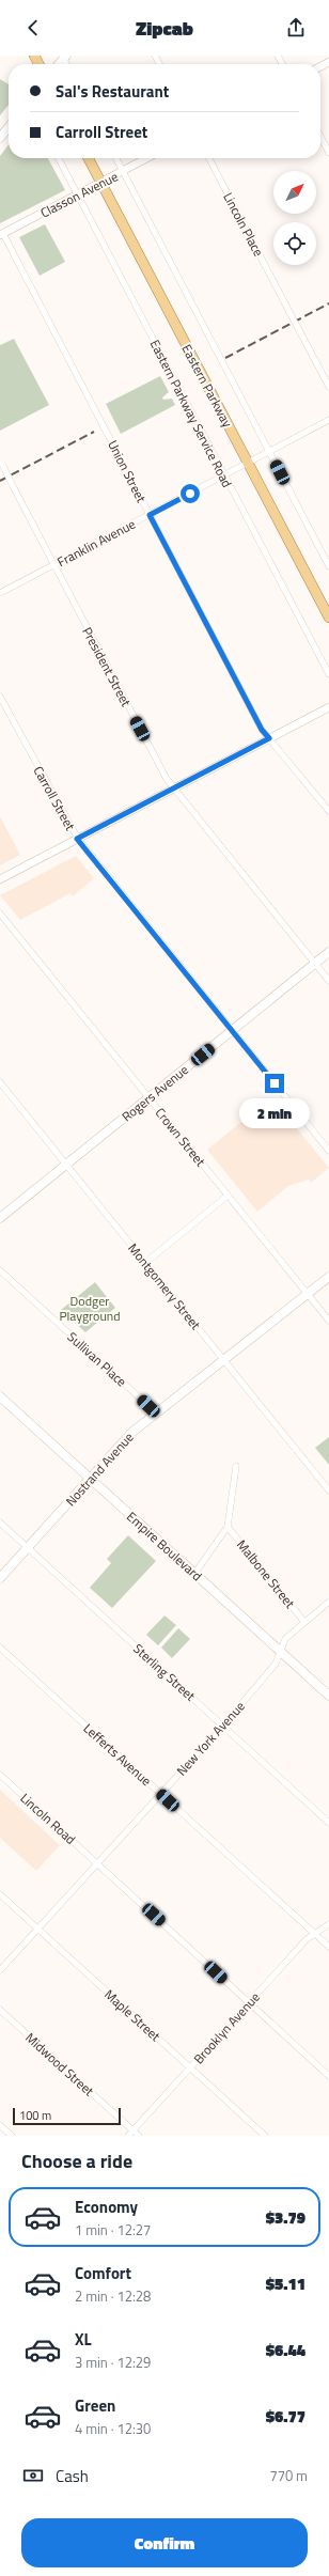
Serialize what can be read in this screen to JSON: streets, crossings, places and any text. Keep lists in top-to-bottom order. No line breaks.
{"streets":{"main road":["Eastern Parkway","Rogers Avenue","Nostrand Avenue","Empire Boulevard"],"street":["Classon Avenue","Lincoln Place","Eastern Parkway Service Road","Union Street","Franklin Avenue","President Street","Carroll Street","Crown Street","Montgomery Street","Sullivan Place","Malbone Street","Sterling Street","New York Avenue","Lefferts Avenue","Lincoln Road","Maple Street","Brooklyn Avenue","Midwood Street"]},"crossings":[["Classon Avenue","Eastern Parkway"],["Classon Avenue","Eastern Parkway Service Road"],["Classon Avenue","Union Street"],["Eastern Parkway","Franklin Avenue"],["Eastern Parkway Service Road","Franklin Avenue"],["Union Street","Franklin Avenue"],["Franklin Avenue","President Street"],["President Street","Rogers Avenue"],["Carroll Street","Rogers Avenue"],["Rogers Avenue","Crown Street"],["Rogers Avenue","Montgomery Street"],["Crown Street","Nostrand Avenue"],["Montgomery Street","Nostrand Avenue"],["Sullivan Place","Nostrand Avenue"],["Nostrand Avenue","Empire Boulevard"],["Nostrand Avenue","Sterling Street"],["Empire Boulevard","New York Avenue"],["Malbone Street","New York Avenue"],["Sterling Street","New York Avenue"],["New York Avenue","Lefferts Avenue"],["New York Avenue","Lincoln Road"],["New York Avenue","Maple Street"],["Lefferts Avenue","Brooklyn Avenue"],["Lincoln Road","Brooklyn Avenue"],["Maple Street","Brooklyn Avenue"],["Brooklyn Avenue","Midwood Street"]],"parks":["Dodger Playground"],"scale_bar":"100 m","north":"top right","page":{"header":"Zipcab","banner":["Sal's Restaurant","Carroll Street"],"bubble":"2 min","scale":"100 m","heading":"Choose a ride","list":[{"name":"Economy","note":"1 min · 12:27","value":"$3.79"},{"name":"Comfort","note":"2 min · 12:28","value":"$5.11"},{"name":"XL","note":"3 min · 12:29","value":"$6.44"},{"name":"Green","note":"4 min · 12:30","value":"$6.77"}],"pay":["Cash","770 m"],"buttons":"Confirm"}}
